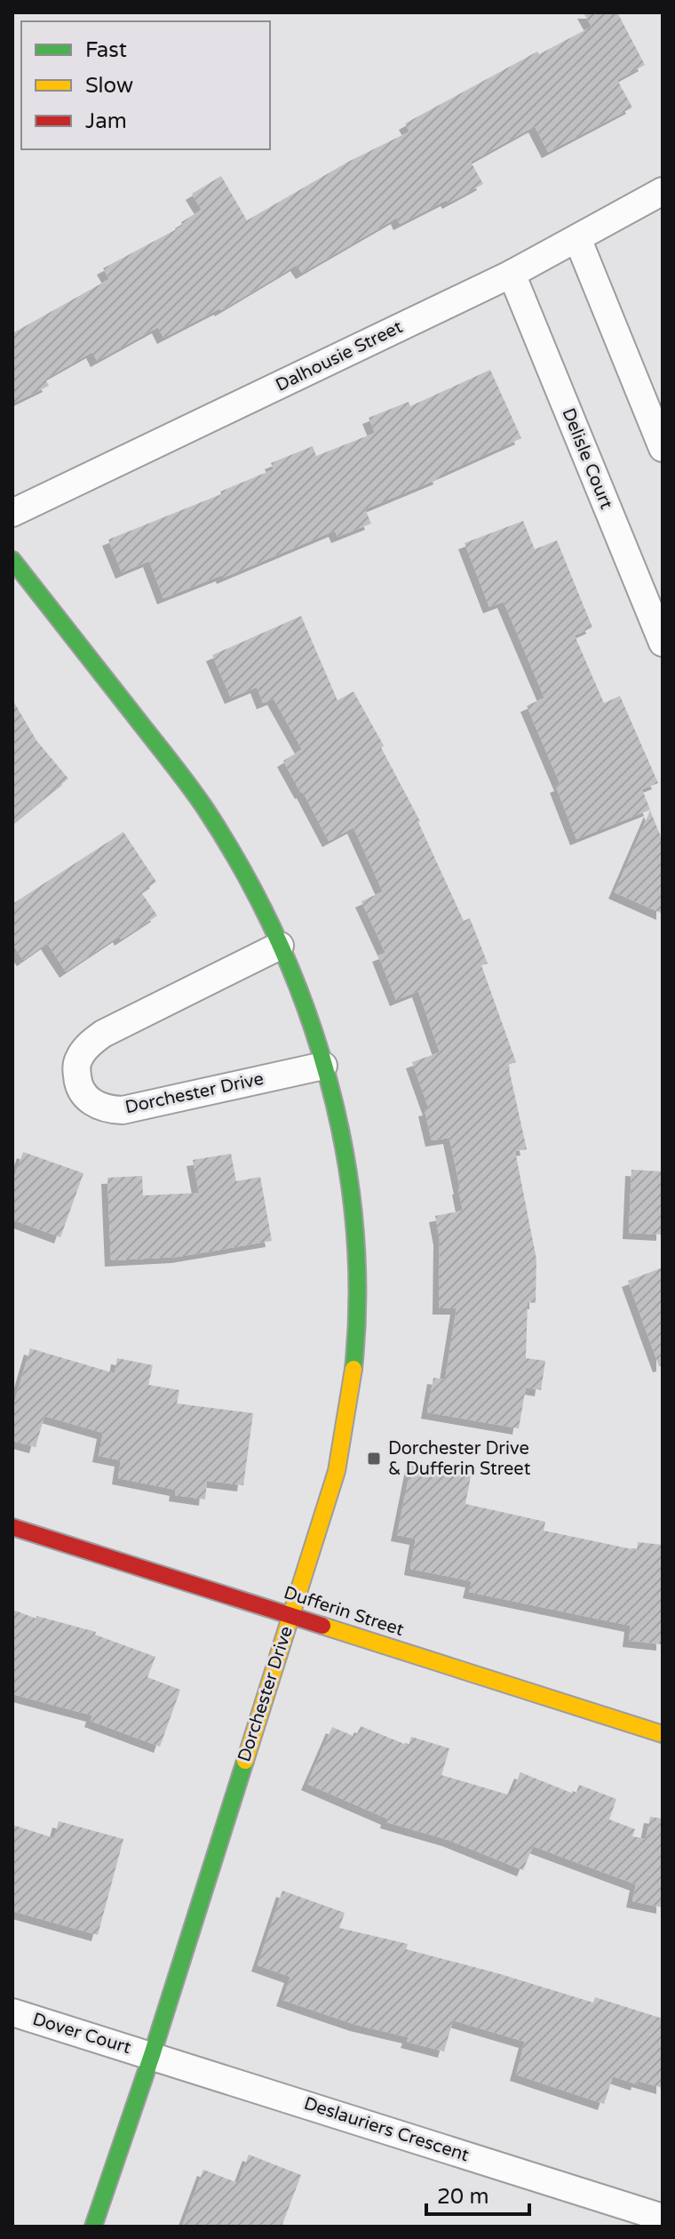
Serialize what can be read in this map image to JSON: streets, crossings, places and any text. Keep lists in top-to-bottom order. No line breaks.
{"streets":{"street":["Dalhousie Street","Delisle Court","Dorchester Drive","Dufferin Street","Dover Court","Deslauriers Crescent"]},"crossings":[["Dalhousie Street","Delisle Court"],["Dorchester Drive","Dufferin Street"],["Dorchester Drive","Dover Court"],["Dorchester Drive","Deslauriers Crescent"],["Dover Court","Deslauriers Crescent"]],"places":{"transit":["Dorchester Drive & Dufferin Street"]},"legend":["Fast","Slow","Jam"],"scale_bar":"20 m"}
